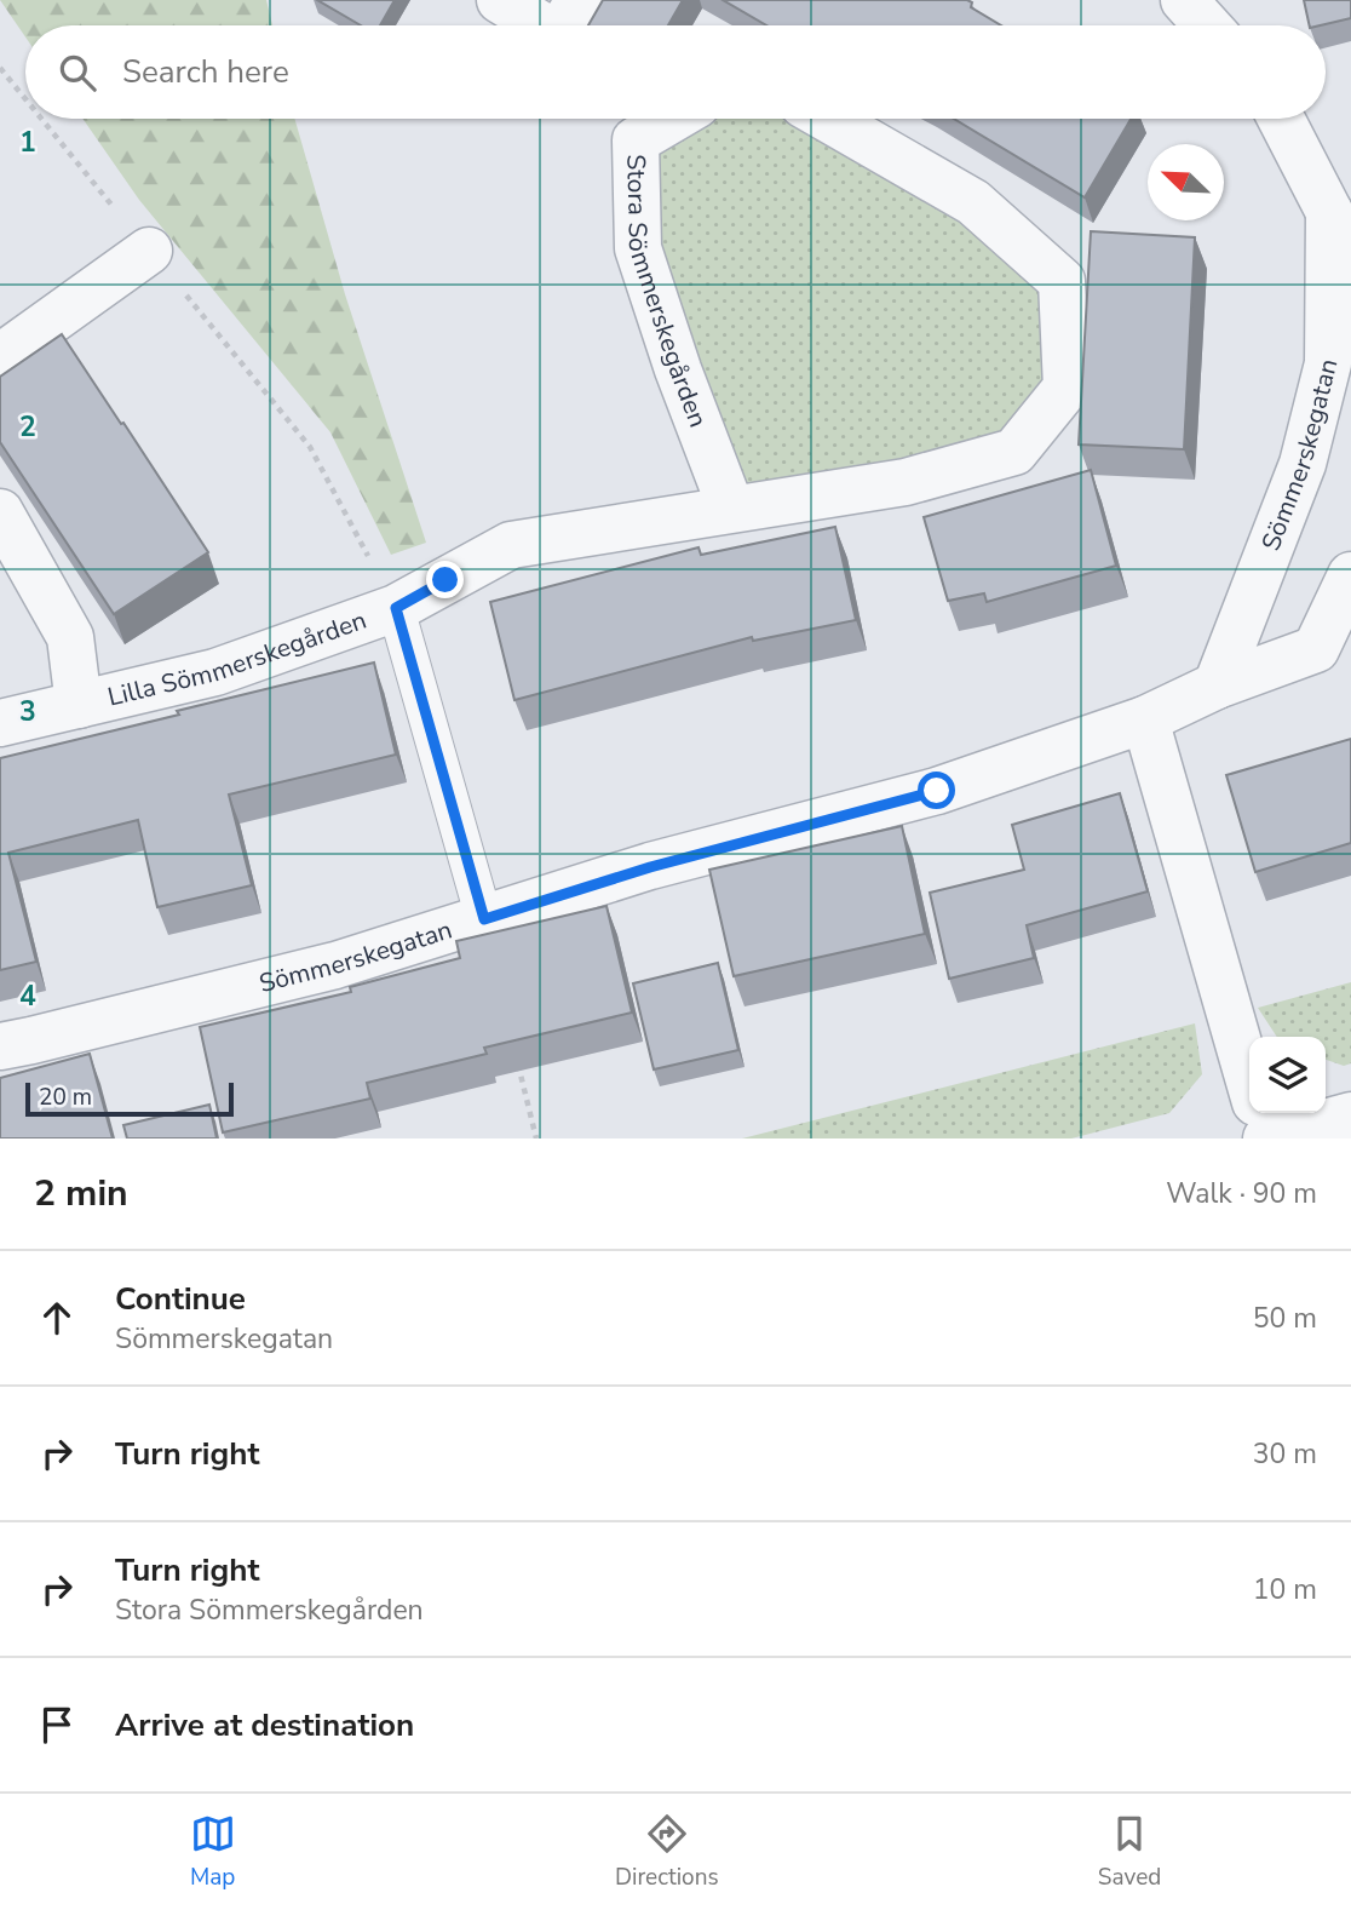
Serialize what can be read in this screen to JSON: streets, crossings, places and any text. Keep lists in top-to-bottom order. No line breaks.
{"streets":{"street":["Stora Sömmerskegården","Sömmerskegatan","Lilla Sömmerskegården"]},"scale_bar":"20 m","north":"top left","page":{"search":"Search here","scale":"20 m","heading":["2 min","Walk · 90 m"],"list":[["Continue","Sömmerskegatan","50 m"],["Turn right","30 m"],["Turn right","Stora Sömmerskegården","10 m"],"Arrive at destination"],"nav":["Map","Directions","Saved"]},"grid":{"rows":["1","2","3","4"]}}
